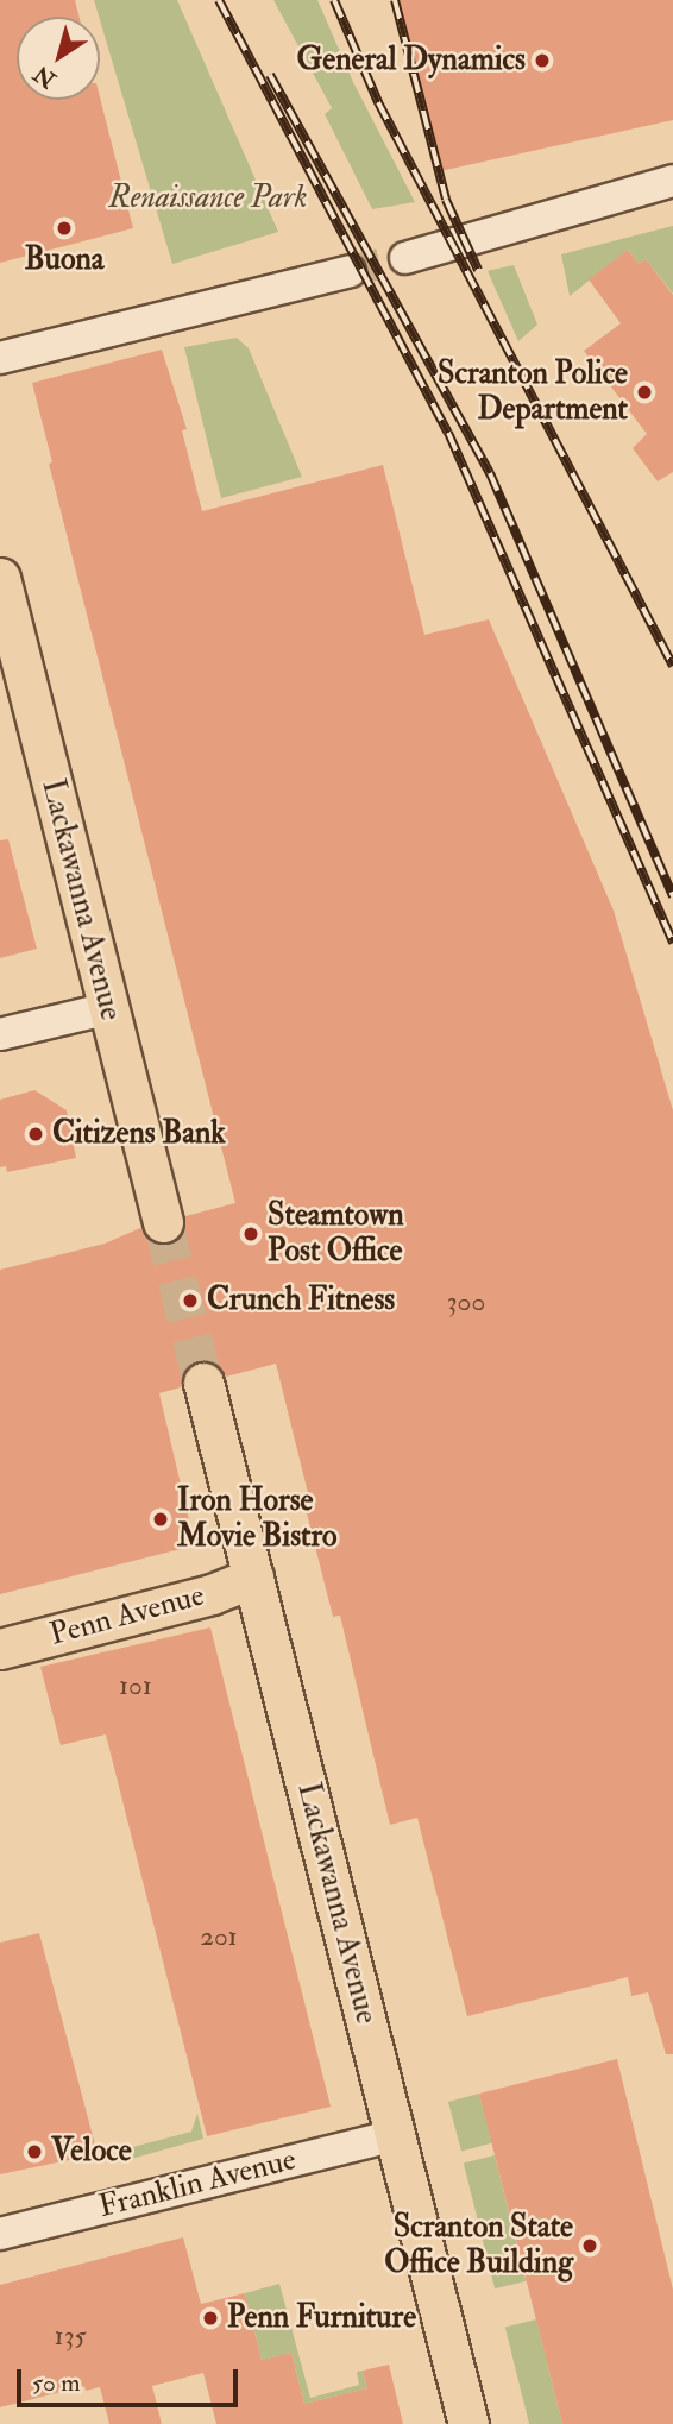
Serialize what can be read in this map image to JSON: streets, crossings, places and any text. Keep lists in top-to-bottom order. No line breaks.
{"streets":{"main road":["Lackawanna Avenue","Penn Avenue"],"street":["Franklin Avenue"]},"crossings":[["Lackawanna Avenue","Penn Avenue"],["Lackawanna Avenue","Franklin Avenue"]],"parks":["Renaissance Park"],"places":["General Dynamics","Buona","Scranton Police Department","Citizens Bank","Steamtown Post Office","Crunch Fitness","Iron Horse Movie Bistro","Veloce","Scranton State Office Building","Penn Furniture"],"house_numbers":["300","101","201","135"],"scale_bar":"50 m","north":"bottom left"}
